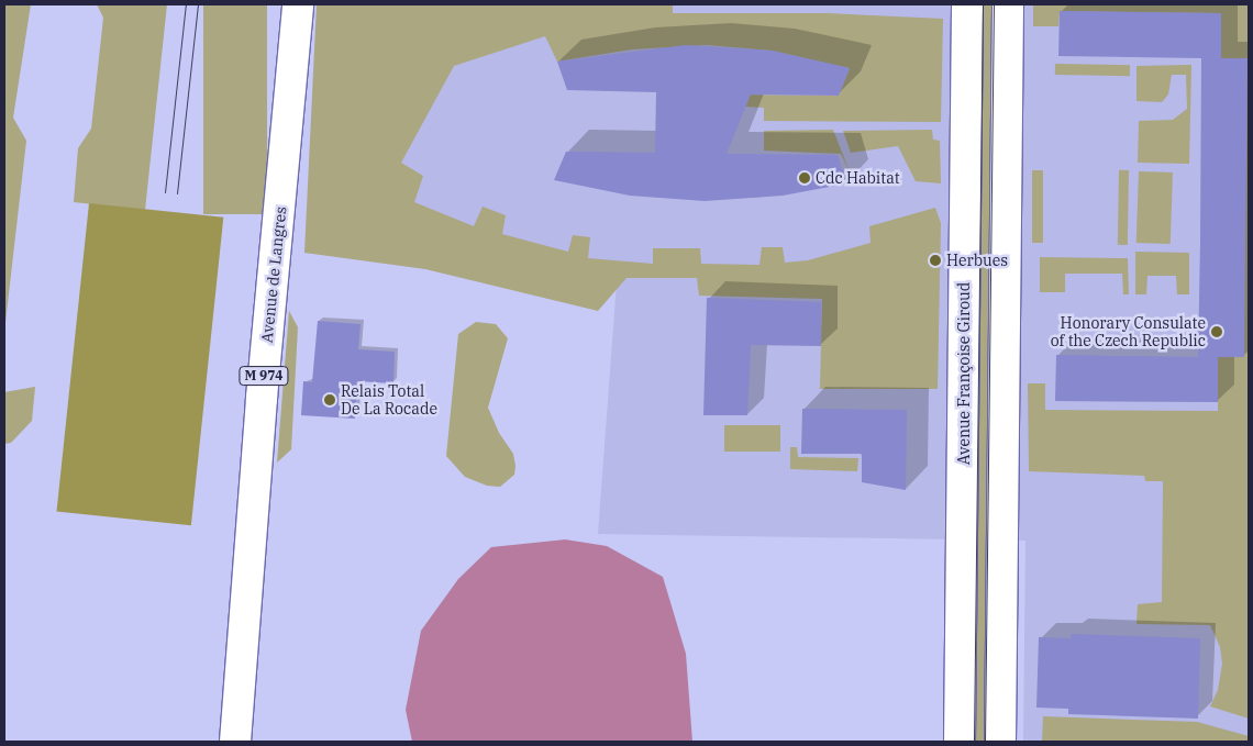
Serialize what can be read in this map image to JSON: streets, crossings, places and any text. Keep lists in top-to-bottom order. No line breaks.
{"streets":{"street":["Avenue de Langres","Avenue Françoise Giroud","M 974"]},"places":["Cdc Habitat","Herbues","Honorary Consulate of the Czech Republic","Relais Total De La Rocade"]}
